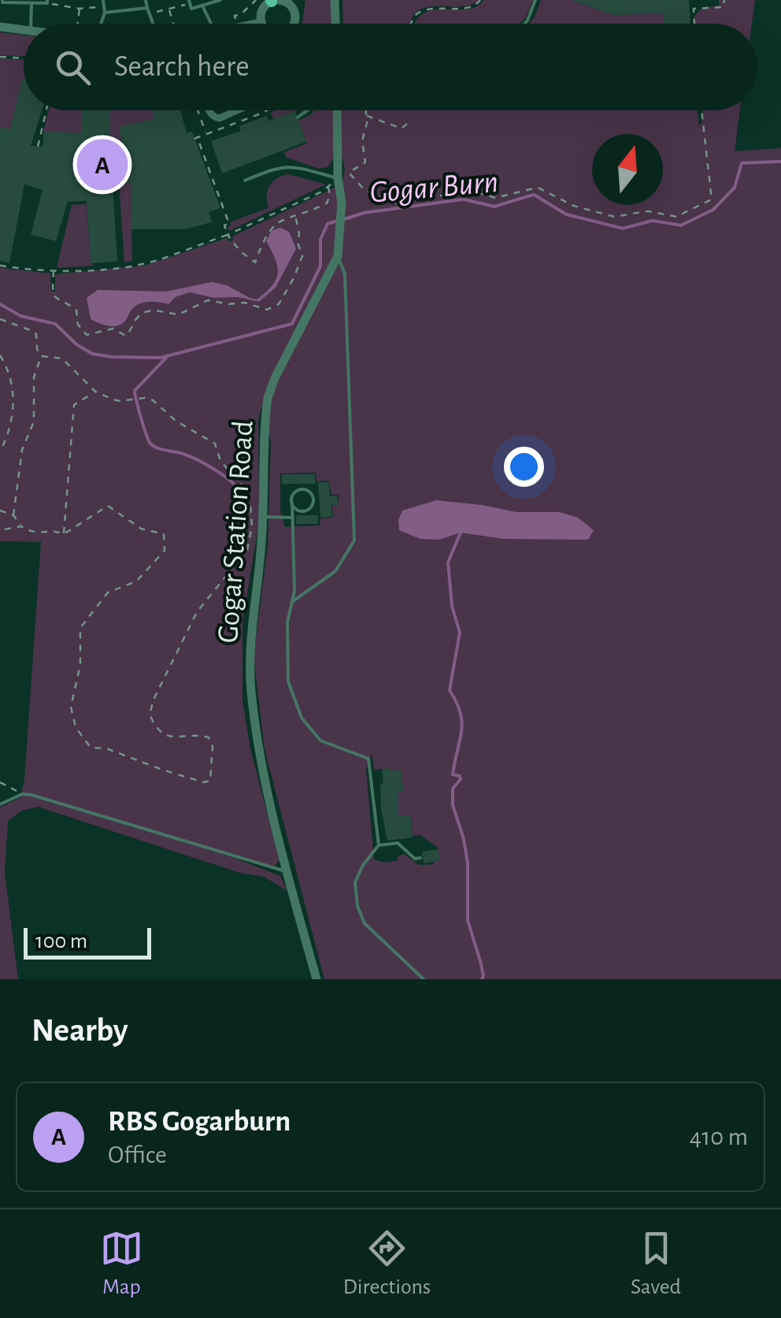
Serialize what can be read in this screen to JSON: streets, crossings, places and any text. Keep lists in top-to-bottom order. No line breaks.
{"streets":{"street":["Gogar Station Road"]},"water":["Gogar Burn"],"scale_bar":"100 m","north":"top","page":{"search":"Search here","pins":"A","scale":"100 m","heading":"Nearby","list":[{"mark":"A","name":"RBS Gogarburn","note":"Office","value":"410 m"}],"nav":["Map","Directions","Saved"]}}
